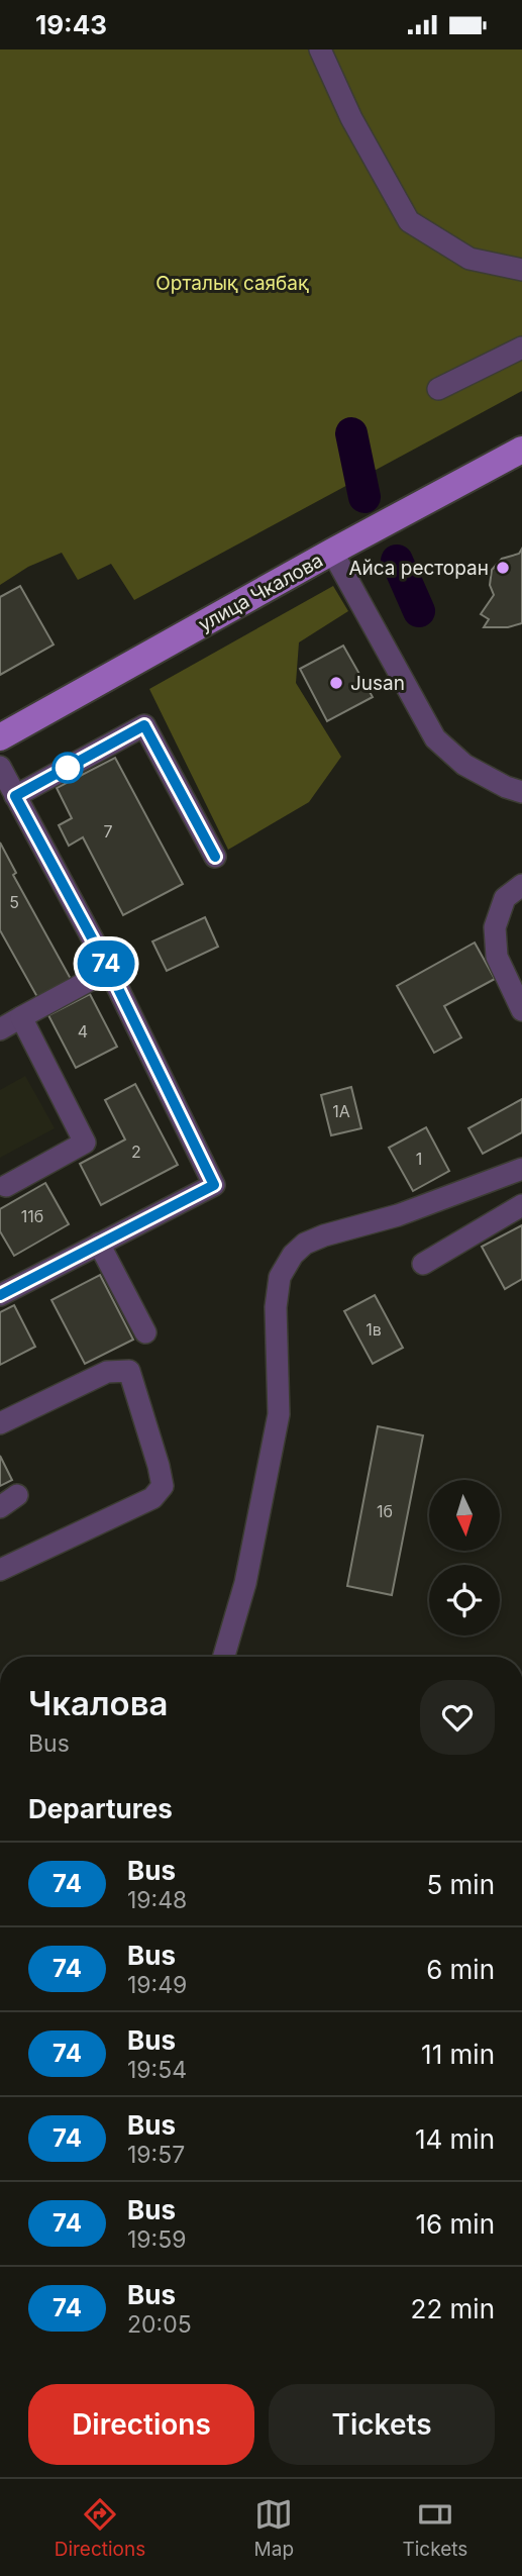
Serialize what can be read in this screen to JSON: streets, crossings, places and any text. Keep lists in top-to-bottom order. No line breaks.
{"streets":{"main road":["улица Чкалова"]},"parks":["Орталық саябақ"],"places":["Айса ресторан","Jusan"],"lines":["bus line 74"],"house_numbers":["7","5","4","1А","2","1","11б","1в","1б"],"north":"bottom","page":{"status":"19:43","on_map":"74","heading":[["Чкалова","Bus"],"Departures"],"list":[{"mark":"74","name":"Bus","note":"19:48","value":"5 min"},{"mark":"74","name":"Bus","note":"19:49","value":"6 min"},{"mark":"74","name":"Bus","note":"19:54","value":"11 min"},{"mark":"74","name":"Bus","note":"19:57","value":"14 min"},{"mark":"74","name":"Bus","note":"19:59","value":"16 min"},{"mark":"74","name":"Bus","note":"20:05","value":"22 min"}],"buttons":["Directions","Tickets"],"tabs":["Directions","Map","Tickets"]}}
